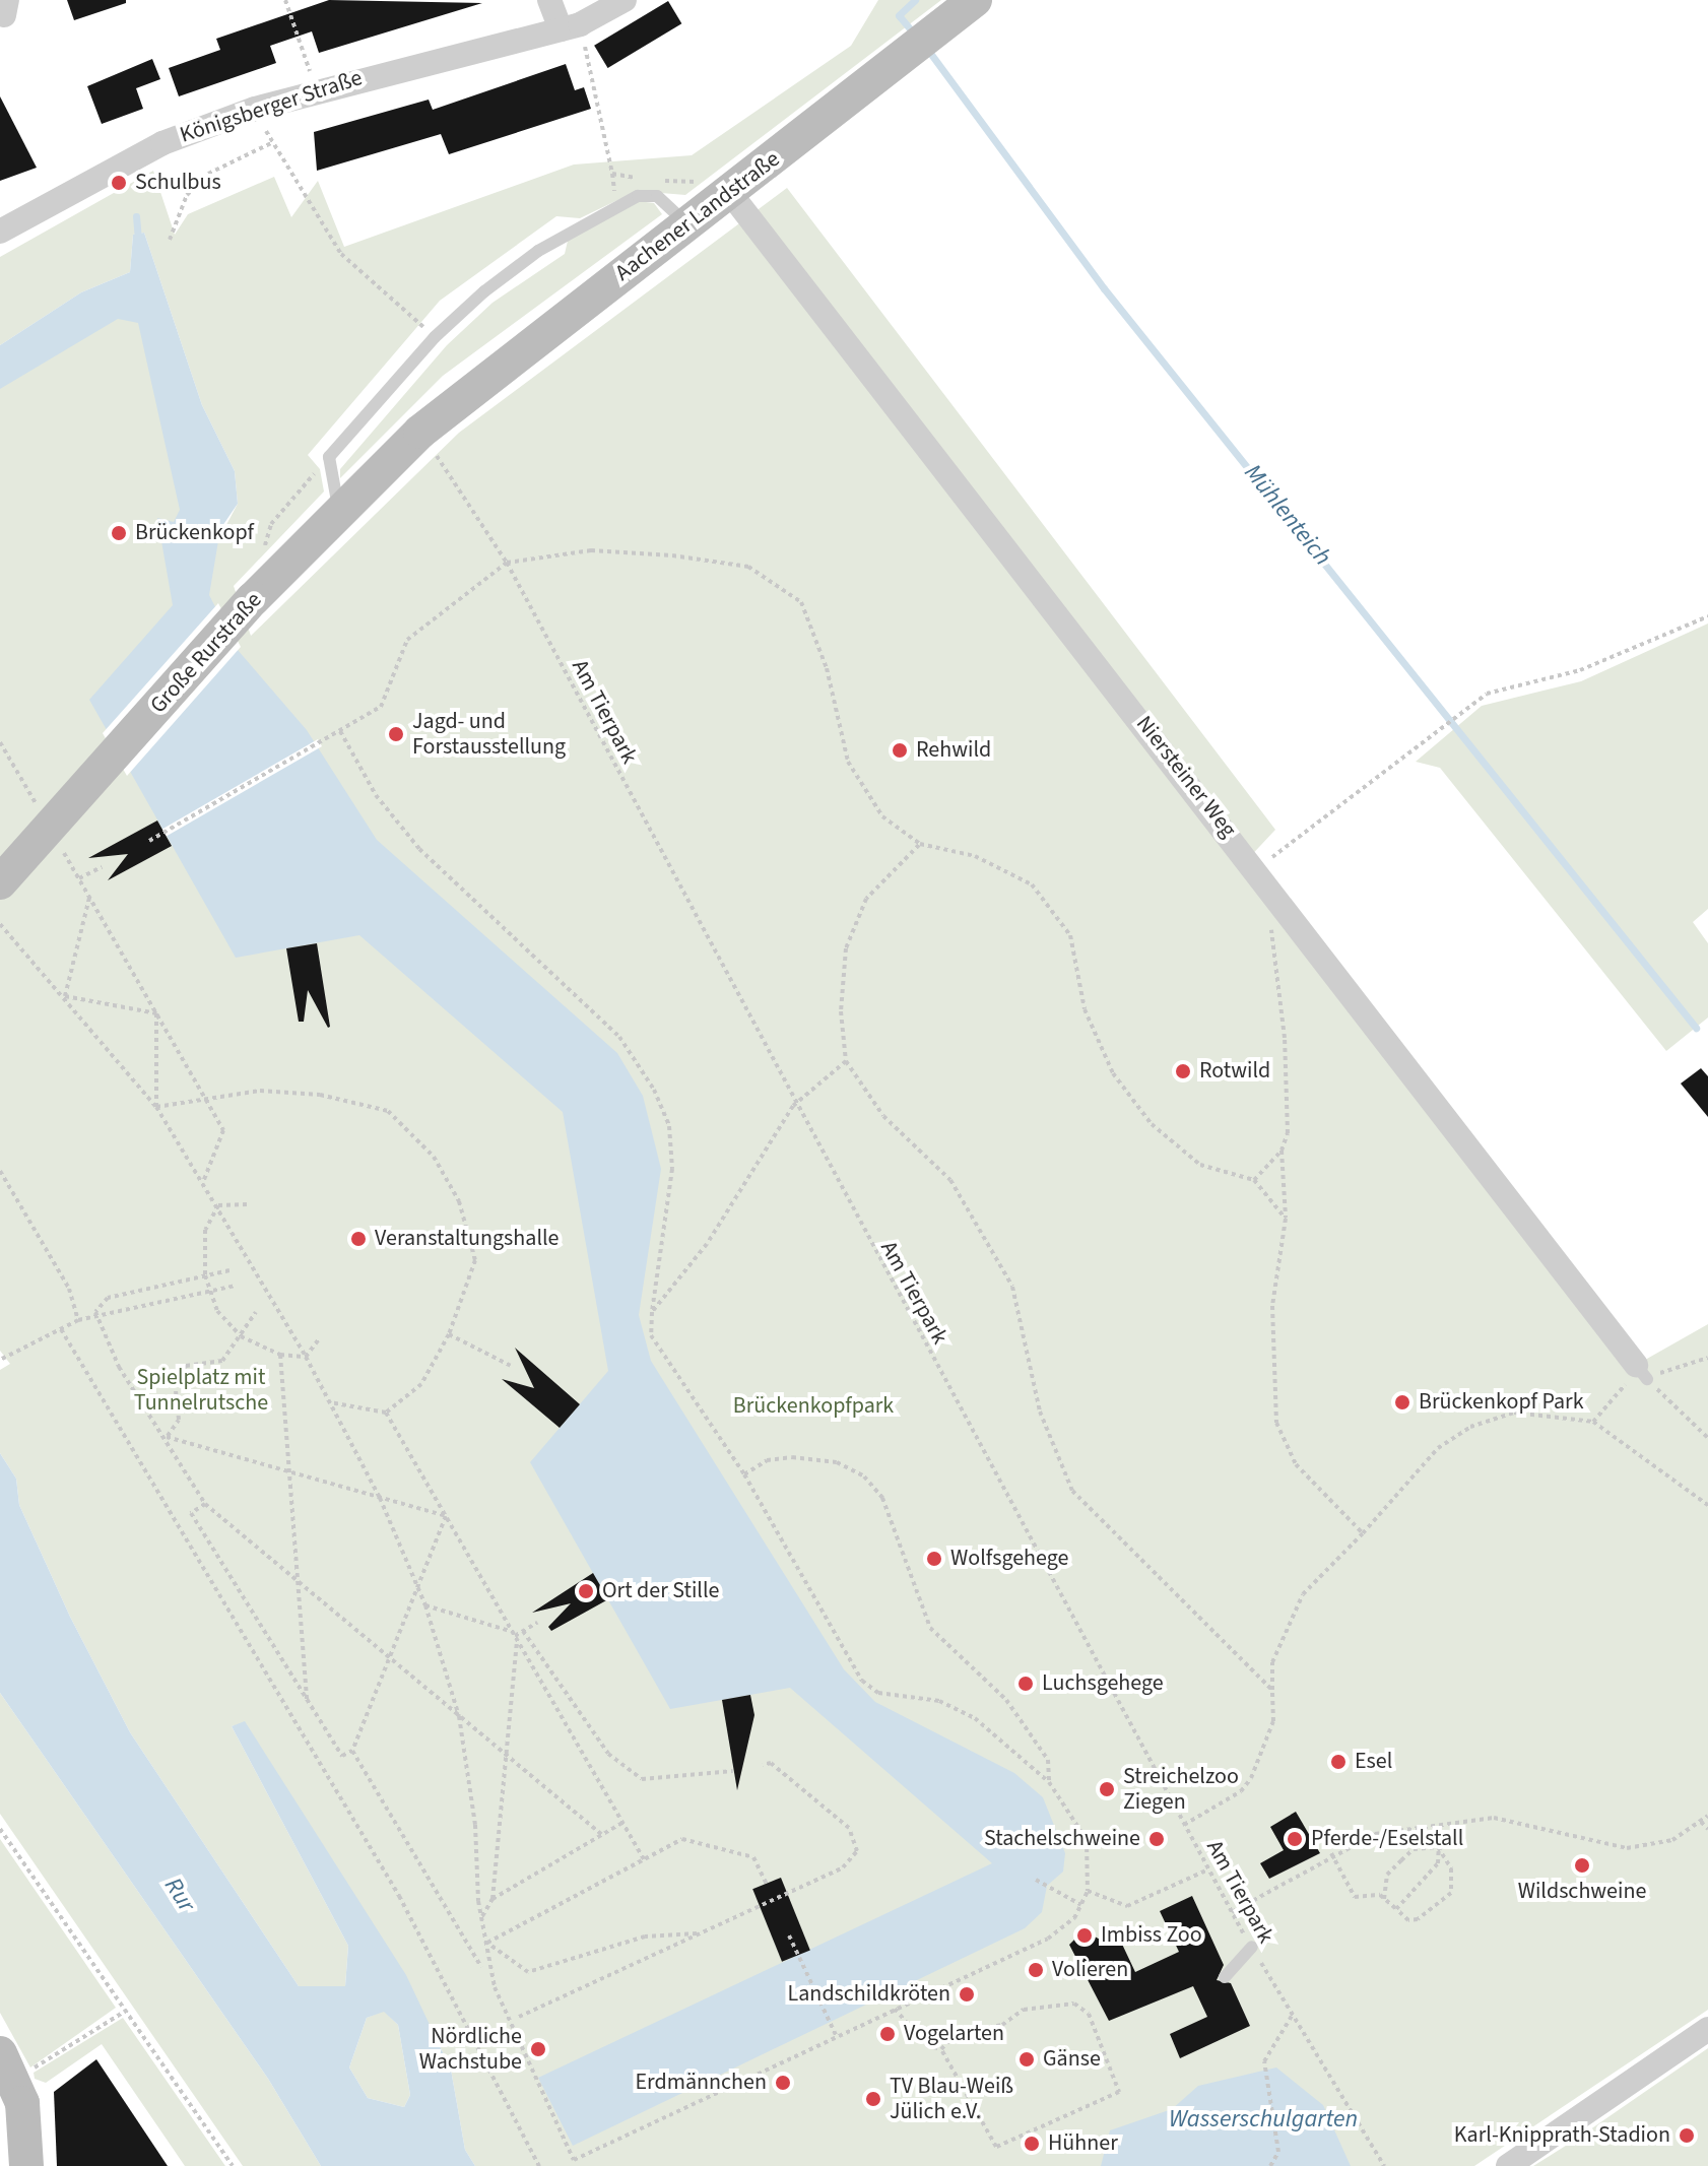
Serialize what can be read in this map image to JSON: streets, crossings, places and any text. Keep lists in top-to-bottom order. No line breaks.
{"streets":{"main road":["Aachener Landstraße","Große Rurstraße"],"street":["Königsberger Straße","Niersteiner Weg"],"path":["Am Tierpark"]},"crossings":[["Aachener Landstraße","Große Rurstraße"],["Aachener Landstraße","Am Tierpark"],["Aachener Landstraße","Niersteiner Weg"],["Große Rurstraße","Am Tierpark"]],"water":["Mühlenteich","Rur","Wasserschulgarten"],"parks":["Spielplatz mit Tunnelrutsche","Brückenkopfpark"],"places":["Schulbus","Brückenkopf","Jagd- und Forstausstellung","Rehwild","Rotwild","Veranstaltungshalle","Brückenkopf Park","Wolfsgehege","Ort der Stille","Luchsgehege","Esel","Streichelzoo Ziegen","Stachelschweine","Pferde-/Eselstall","Wildschweine","Imbiss Zoo","Volieren","Landschildkröten","Vogelarten","Nördliche Wachstube","Gänse","Erdmännchen","TV Blau-Weiß Jülich e.V.","Karl-Knipprath-Stadion","Hühner"]}
